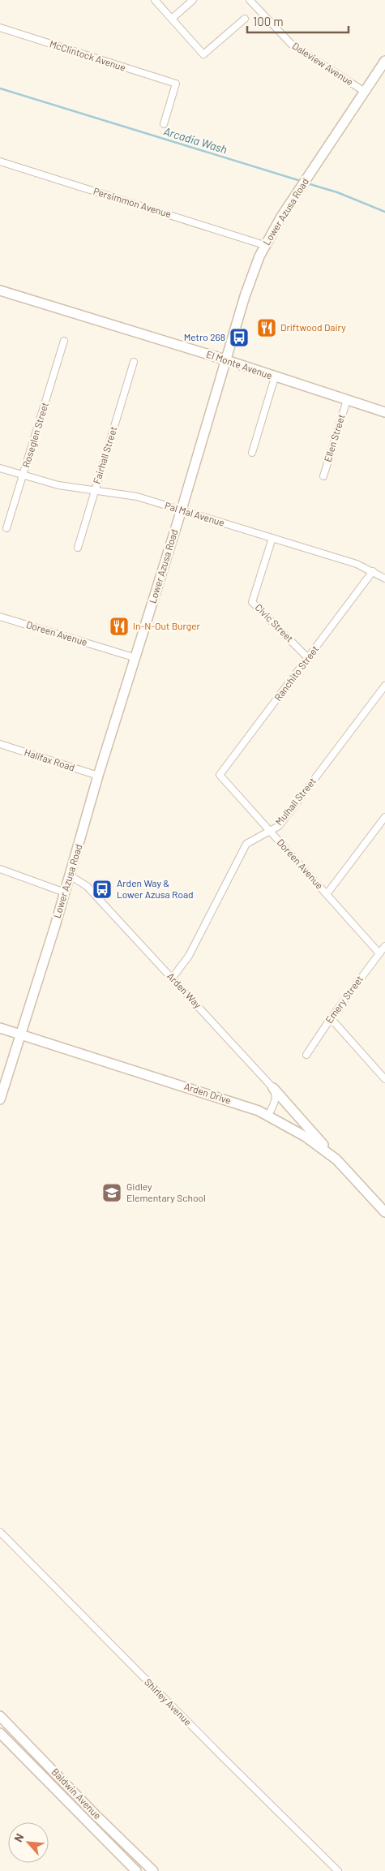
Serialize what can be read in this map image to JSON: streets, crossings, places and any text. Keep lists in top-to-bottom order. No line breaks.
{"streets":{"main road":["Lower Azusa Road","El Monte Avenue","Arden Drive","Baldwin Avenue"],"street":["McClintock Avenue","Daleview Avenue","Persimmon Avenue","Roseglen Street","Ellen Street","Fairhall Street","Pal Mal Avenue","Civic Street","Doreen Avenue","Ranchito Street","Halifax Road","Mulhall Street","Arden Way","Emery Street","Shirley Avenue"]},"crossings":[["Daleview Avenue","Lower Azusa Road"],["Persimmon Avenue","Lower Azusa Road"],["Lower Azusa Road","El Monte Avenue"],["Lower Azusa Road","Pal Mal Avenue"],["Lower Azusa Road","Doreen Avenue"],["Lower Azusa Road","Halifax Road"],["Lower Azusa Road","Arden Way"],["Lower Azusa Road","Arden Drive"],["El Monte Avenue","Ellen Street"],["Roseglen Street","Pal Mal Avenue"],["Fairhall Street","Pal Mal Avenue"],["Pal Mal Avenue","Civic Street"],["Pal Mal Avenue","Ranchito Street"],["Civic Street","Ranchito Street"],["Doreen Avenue","Ranchito Street"],["Doreen Avenue","Mulhall Street"],["Doreen Avenue","Emery Street"],["Mulhall Street","Arden Way"]],"water":["Arcadia Wash"],"places":{"restaurant":["Driftwood Dairy","In-N-Out Burger"],"bus stop":["Metro 268","Arden Way & Lower Azusa Road"],"school or university":["Gidley Elementary School"]},"scale_bar":"100 m","north":"top left"}
